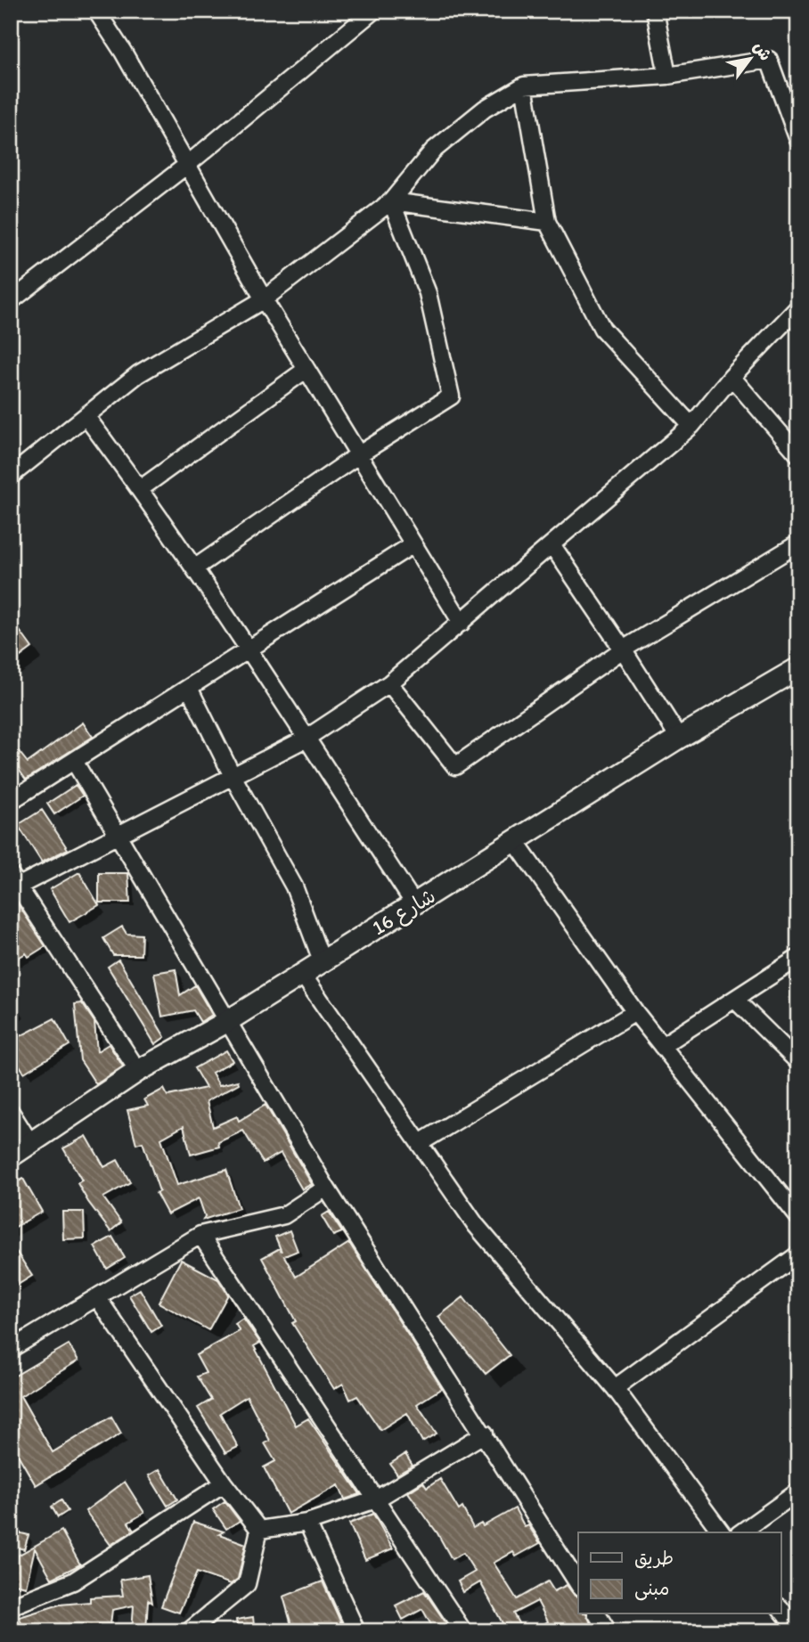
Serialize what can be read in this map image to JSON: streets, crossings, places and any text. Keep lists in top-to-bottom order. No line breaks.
{"streets":{"street":["شارع 16"]},"legend":["طريق","مبنى"],"north":"top right"}
